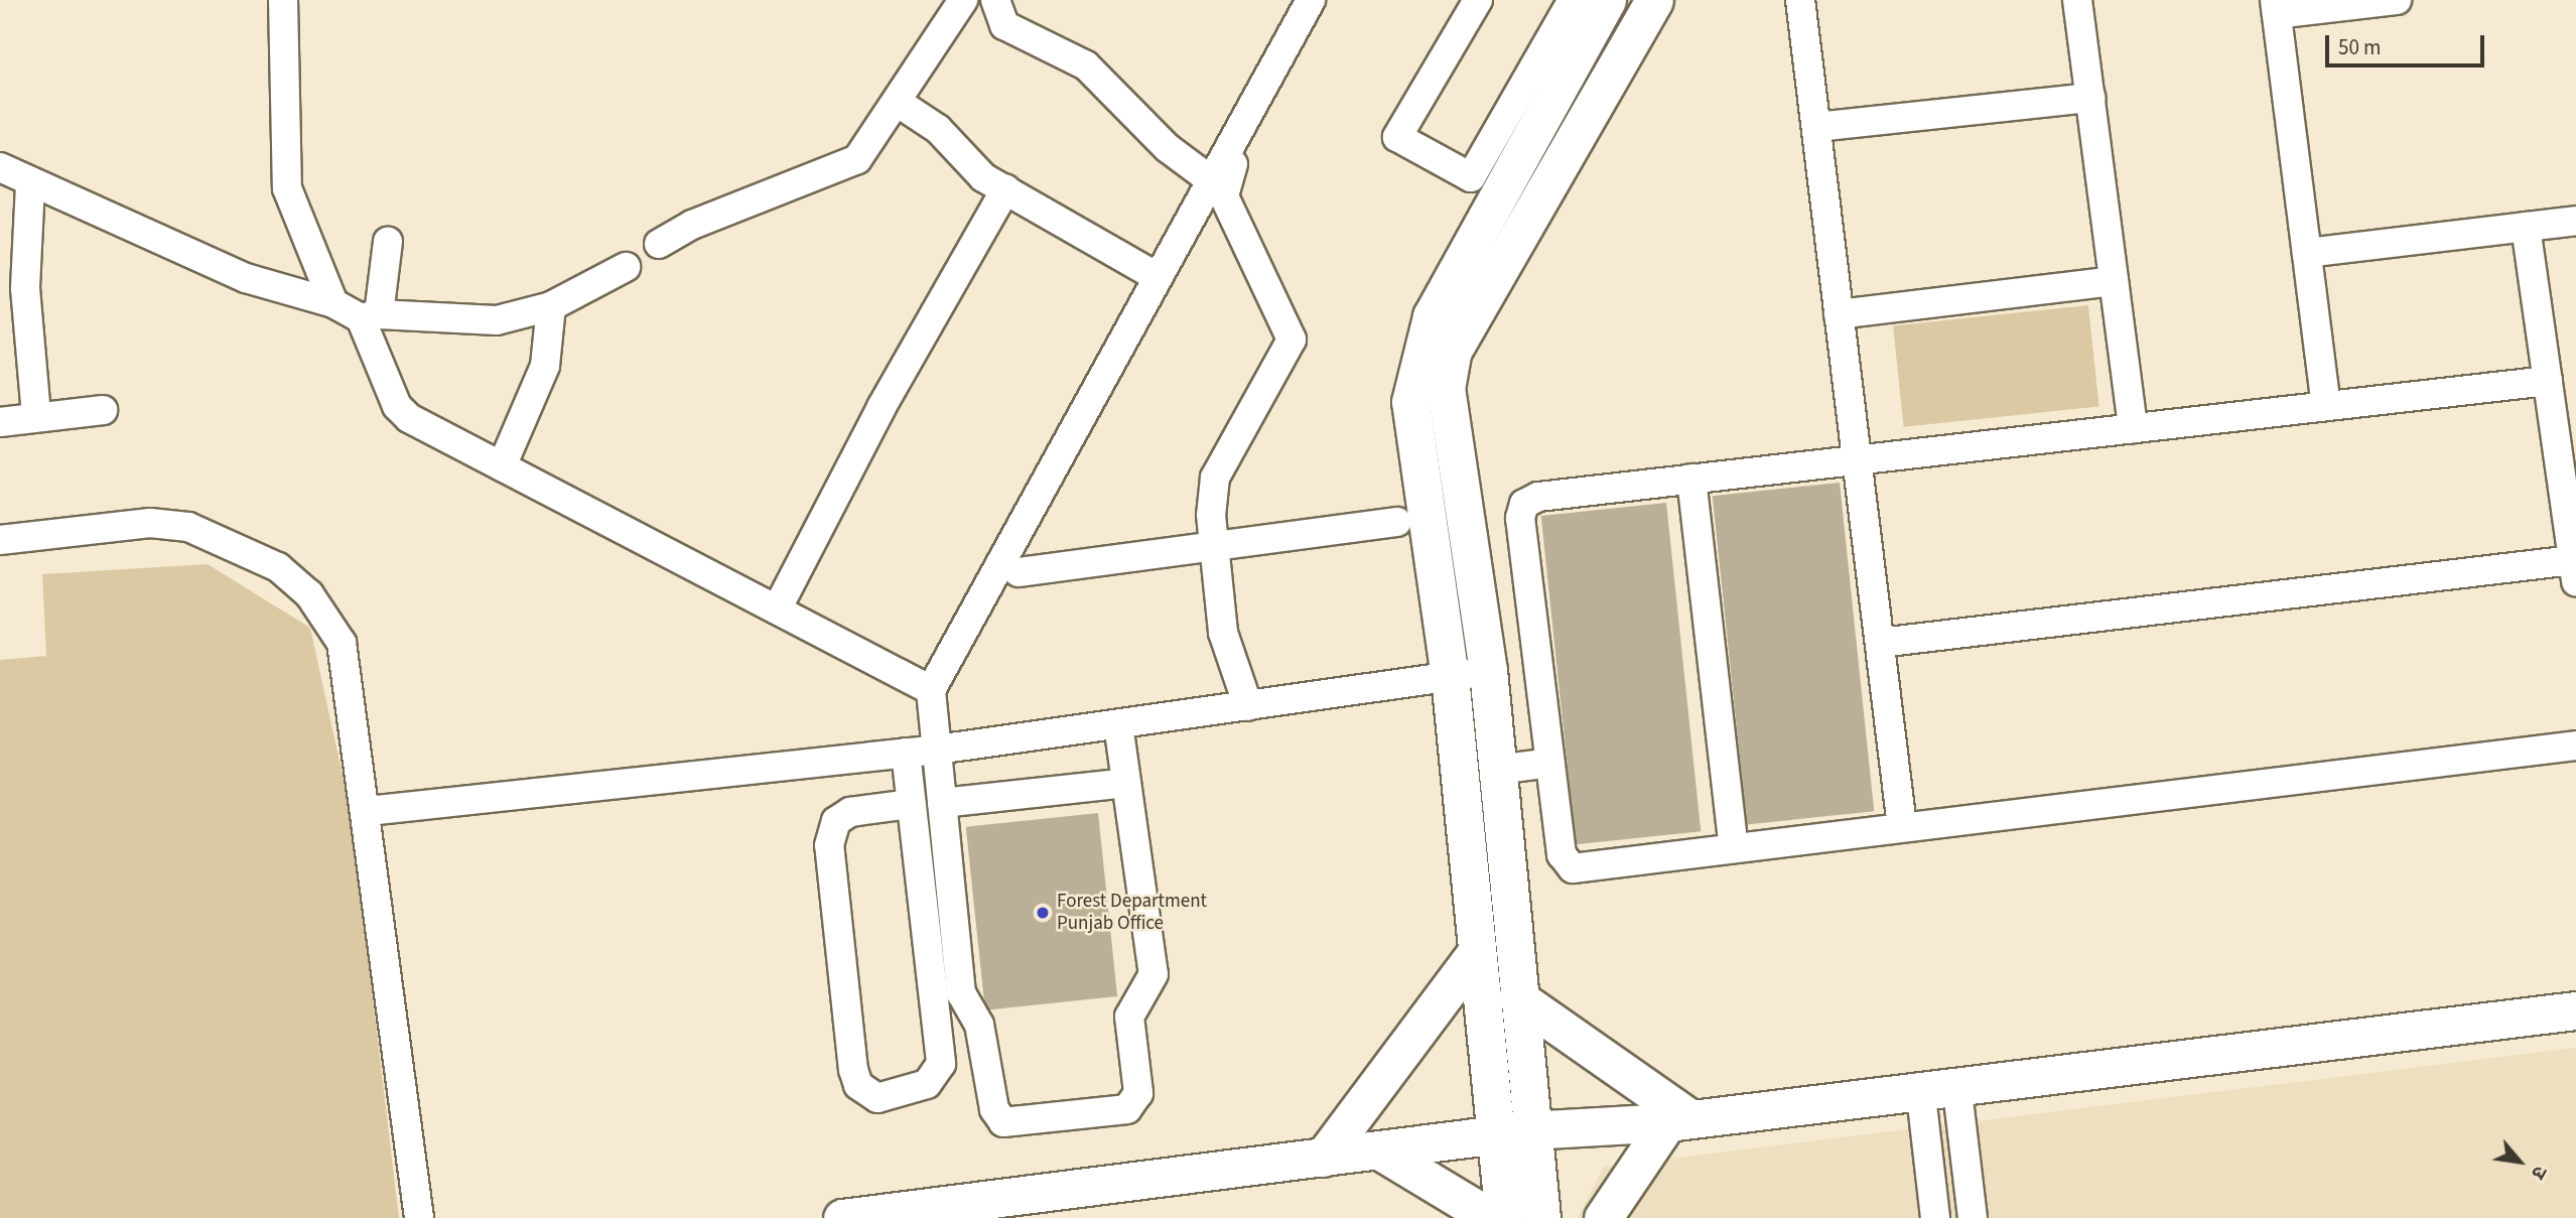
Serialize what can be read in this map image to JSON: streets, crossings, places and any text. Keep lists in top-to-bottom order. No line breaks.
{"places":["Forest Department Punjab Office"],"scale_bar":"50 m","north":"bottom right"}
